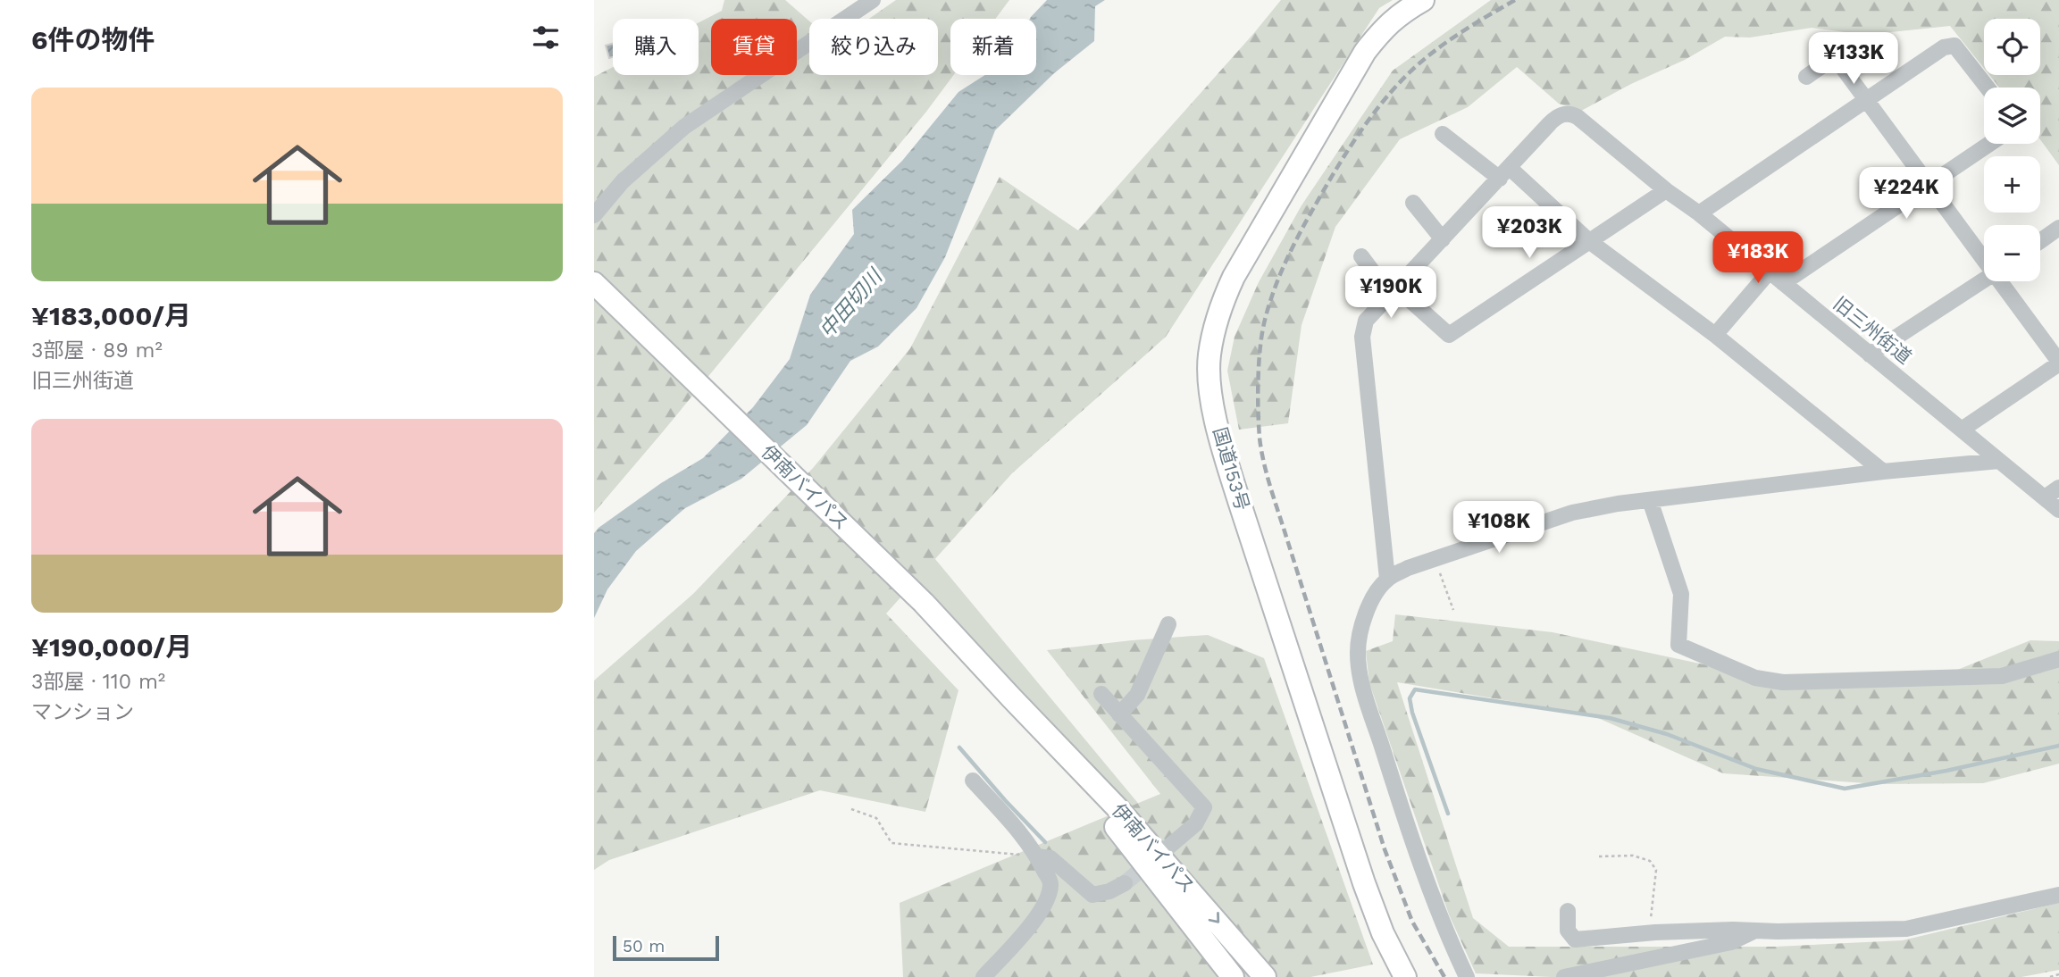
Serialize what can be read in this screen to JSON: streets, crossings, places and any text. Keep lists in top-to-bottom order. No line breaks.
{"streets":{"highway":["国道153号","伊南バイパス"],"street":["旧三州街道"]},"water":["中田切川"],"scale_bar":"50 m","page":{"heading":"6件の物件","map_buttons":["+","−"],"chip":["購入","賃貸","絞り込み","新着"],"price":["¥133K","¥224K","¥203K","¥183K","¥190K","¥108K"],"list":[{"name":"¥183,000/月","note":"3部屋 · 89 m² · 旧三州街道"},{"name":"¥190,000/月","note":"3部屋 · 110 m² · マンション"}],"scale":"50 m"}}
